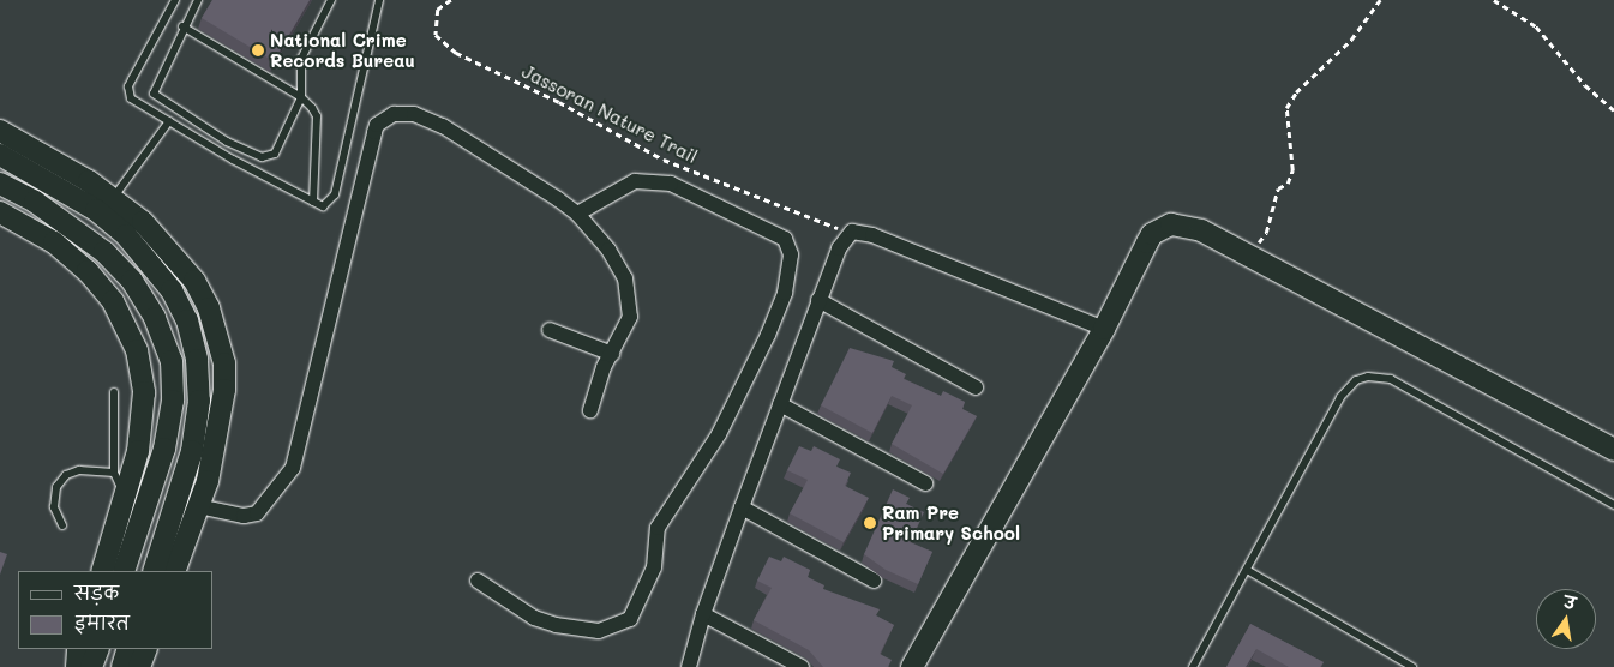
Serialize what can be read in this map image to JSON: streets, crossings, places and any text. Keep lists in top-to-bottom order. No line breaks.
{"streets":{"path":["Jassoran Nature Trail"]},"places":["National Crime Records Bureau","Ram Pre Primary School"],"legend":["सड़क","इमारत"],"north":"top"}
